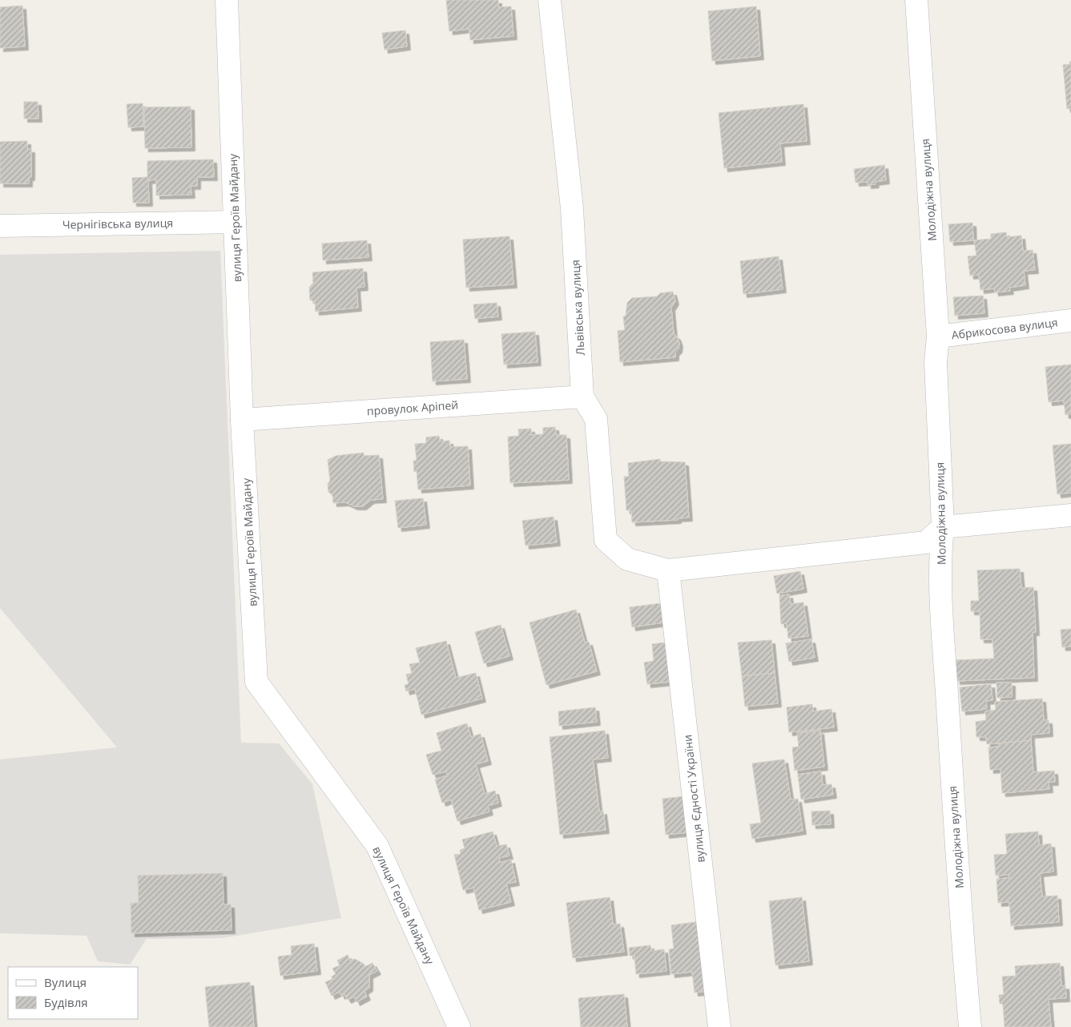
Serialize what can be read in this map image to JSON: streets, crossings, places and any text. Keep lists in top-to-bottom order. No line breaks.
{"streets":{"street":["Молодіжна вулиця","вулиця Героїв Майдану","Чернігівська вулиця","Львівська вулиця","Абрикосова вулиця","провулок Аріпей","вулиця Єдності України"]},"crossings":[["Молодіжна вулиця","Абрикосова вулиця"],["вулиця Героїв Майдану","Чернігівська вулиця"],["вулиця Героїв Майдану","провулок Аріпей"],["Львівська вулиця","провулок Аріпей"],["Львівська вулиця","вулиця Єдності України"]],"legend":["Вулиця","Будівля"]}
